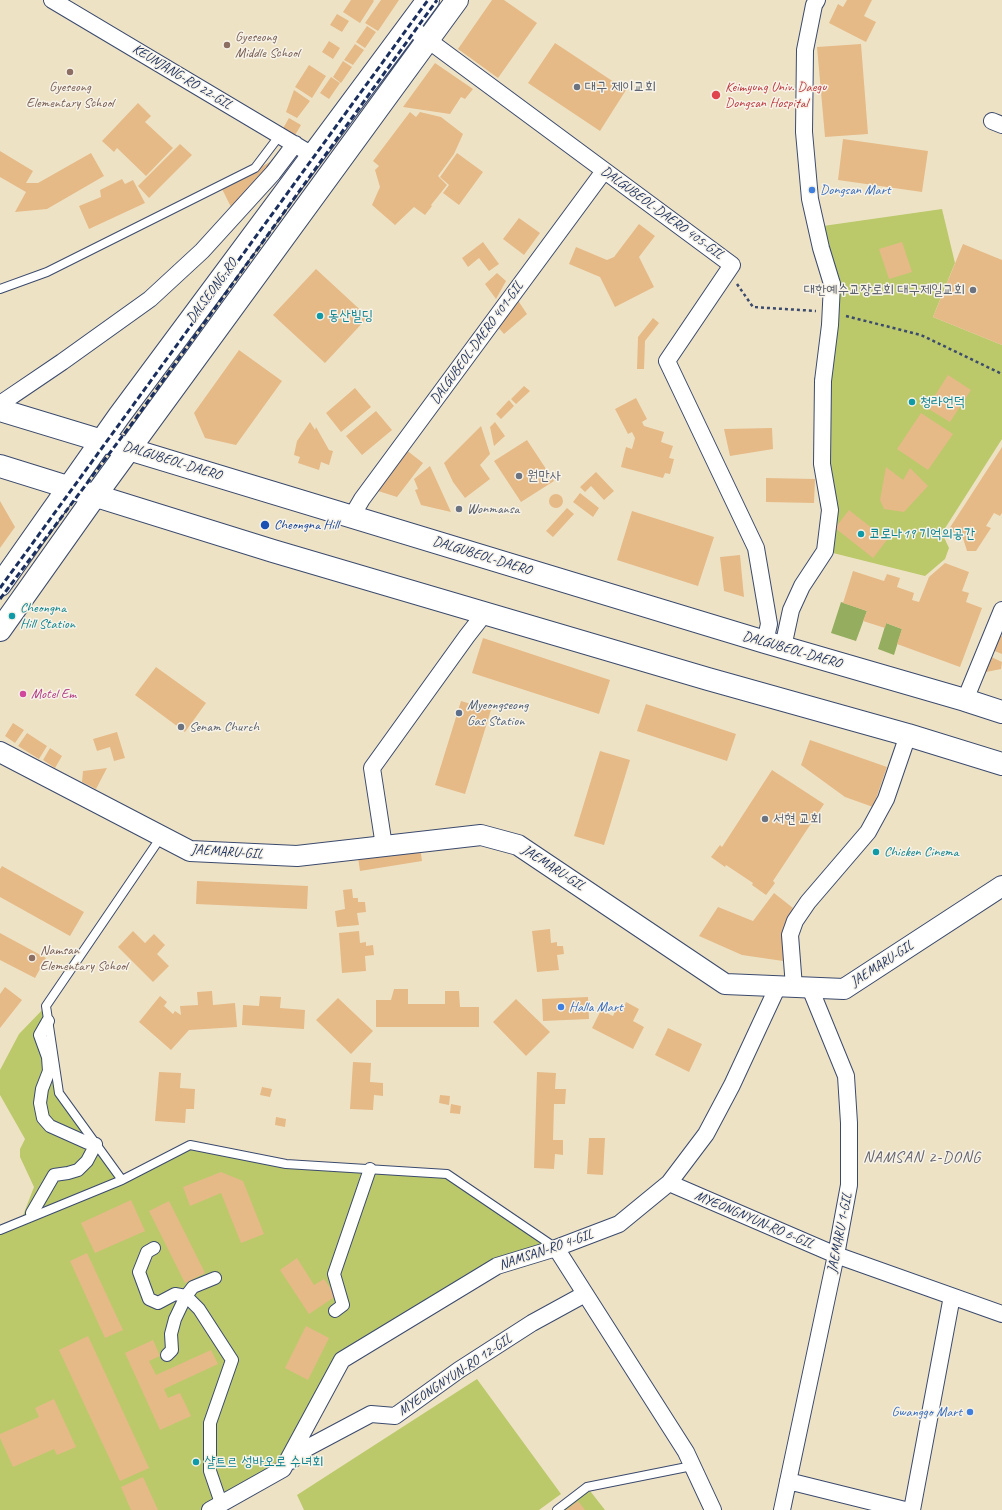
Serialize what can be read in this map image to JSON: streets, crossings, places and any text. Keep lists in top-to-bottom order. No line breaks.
{"streets":{"main road":["DALSEONG-RO","DALGUBEOL-DAERO"],"street":["KEUNJANG-RO 22-GIL","DALGUBEOL-DAERO 405-GIL","DALGUBEOL-DAERO 401-GIL","JAEMARU-GIL","MYEONGNYUN-RO 6-GIL","JAEMARU 1-GIL","NAMSAN-RO 4-GIL","MYEONGNYUN-RO 12-GIL"]},"crossings":[["KEUNJANG-RO 22-GIL","DALSEONG-RO"],["DALGUBEOL-DAERO 405-GIL","DALSEONG-RO"],["DALGUBEOL-DAERO 405-GIL","DALGUBEOL-DAERO 401-GIL"],["DALGUBEOL-DAERO 405-GIL","DALGUBEOL-DAERO"],["DALSEONG-RO","DALGUBEOL-DAERO"],["DALGUBEOL-DAERO 401-GIL","DALGUBEOL-DAERO"],["JAEMARU-GIL","JAEMARU 1-GIL"],["JAEMARU-GIL","NAMSAN-RO 4-GIL"],["MYEONGNYUN-RO 6-GIL","JAEMARU 1-GIL"],["MYEONGNYUN-RO 6-GIL","NAMSAN-RO 4-GIL"],["JAEMARU 1-GIL","NAMSAN-RO 4-GIL"],["NAMSAN-RO 4-GIL","MYEONGNYUN-RO 12-GIL"]],"districts":["NAMSAN 2-DONG"],"places":["Gyeseong Middle School","Gyeseong Elementary School","대구 제이교회","Keimyung Univ. Daegu Dongsan Hospital","Dongsan Mart","대한예수교장로회 대구제일교회","동산빌딩","청라언덕","원만사","Wonmansa","Cheongna Hill","코로나19 기억의공간","Cheongna Hill Station","Motel Em","Myeongseong Gas Station","Senam Church","서현 교회","Chicken Cinema","Namsan Elementary School","Halla Mart","Gwanggo Mart","샬트르 성바오로 수녀회"]}
